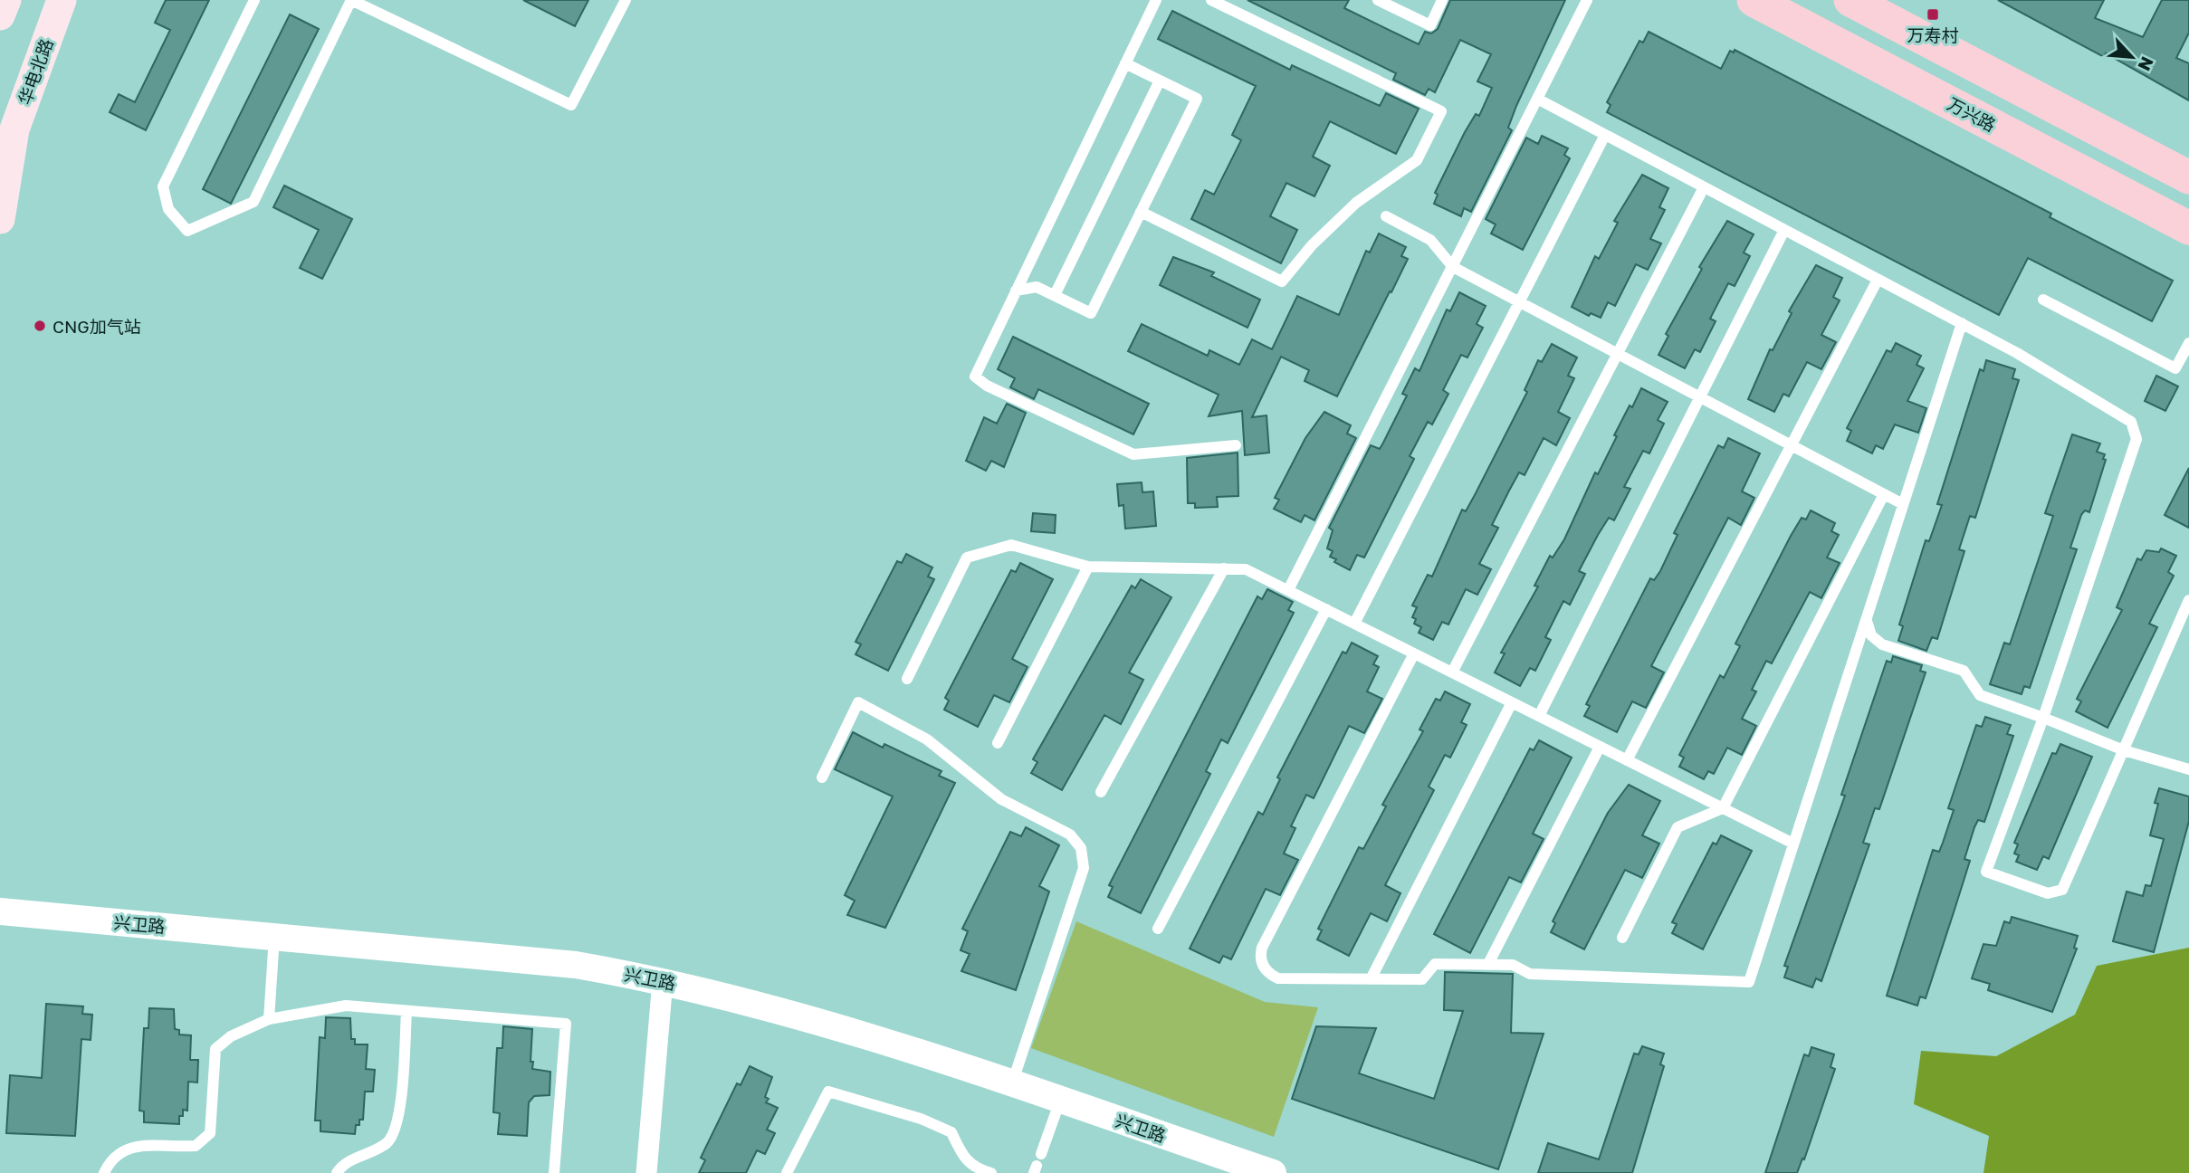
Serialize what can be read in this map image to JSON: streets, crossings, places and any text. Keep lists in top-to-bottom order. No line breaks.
{"streets":{"main road":["华电北路","万兴路"],"street":["兴卫路"]},"places":{"transit":["万寿村"],"other":["CNG加气站"]},"north":"bottom right"}
